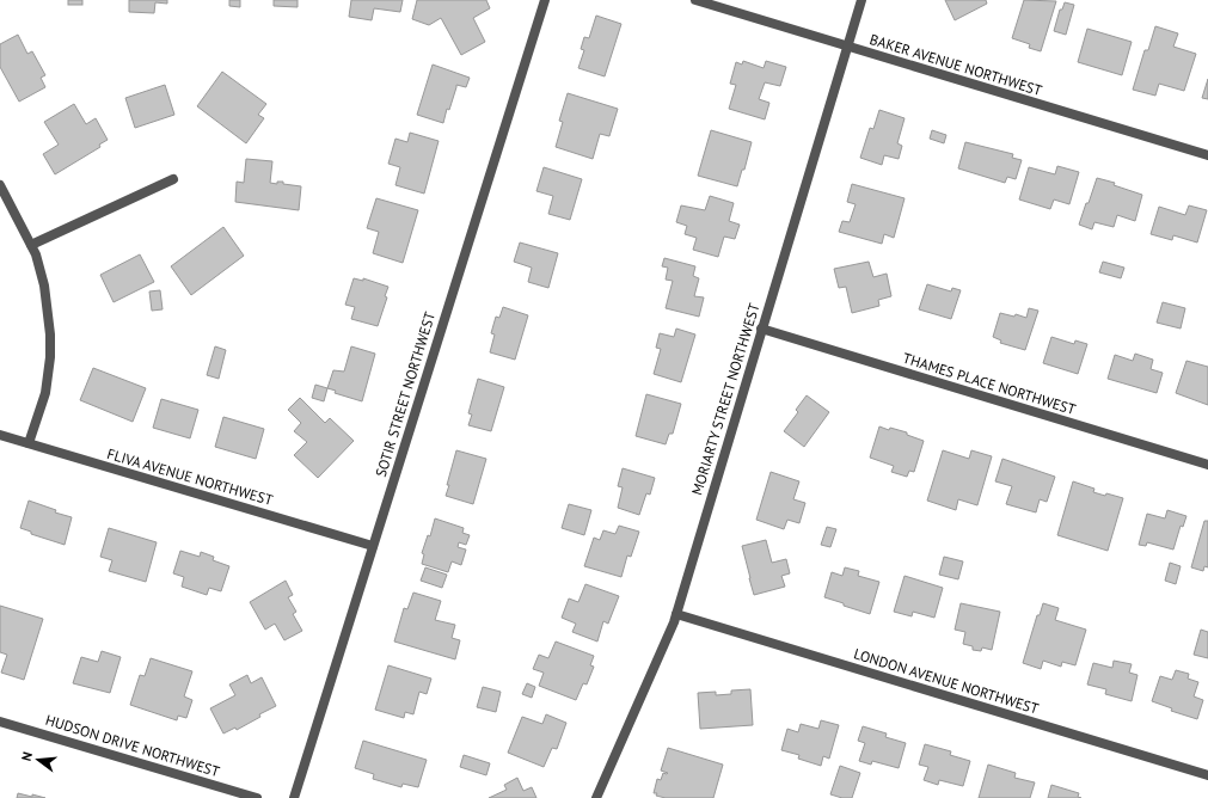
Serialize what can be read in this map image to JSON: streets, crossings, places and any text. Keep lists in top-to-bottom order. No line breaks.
{"streets":{"street":["BAKER AVENUE NORTHWEST","THAMES PLACE NORTHWEST","SOTIR STREET NORTHWEST","MORIARTY STREET NORTHWEST","FLIVA AVENUE NORTHWEST","LONDON AVENUE NORTHWEST","HUDSON DRIVE NORTHWEST"]},"crossings":[["BAKER AVENUE NORTHWEST","MORIARTY STREET NORTHWEST"],["THAMES PLACE NORTHWEST","MORIARTY STREET NORTHWEST"],["SOTIR STREET NORTHWEST","FLIVA AVENUE NORTHWEST"],["MORIARTY STREET NORTHWEST","LONDON AVENUE NORTHWEST"]],"north":"left"}
